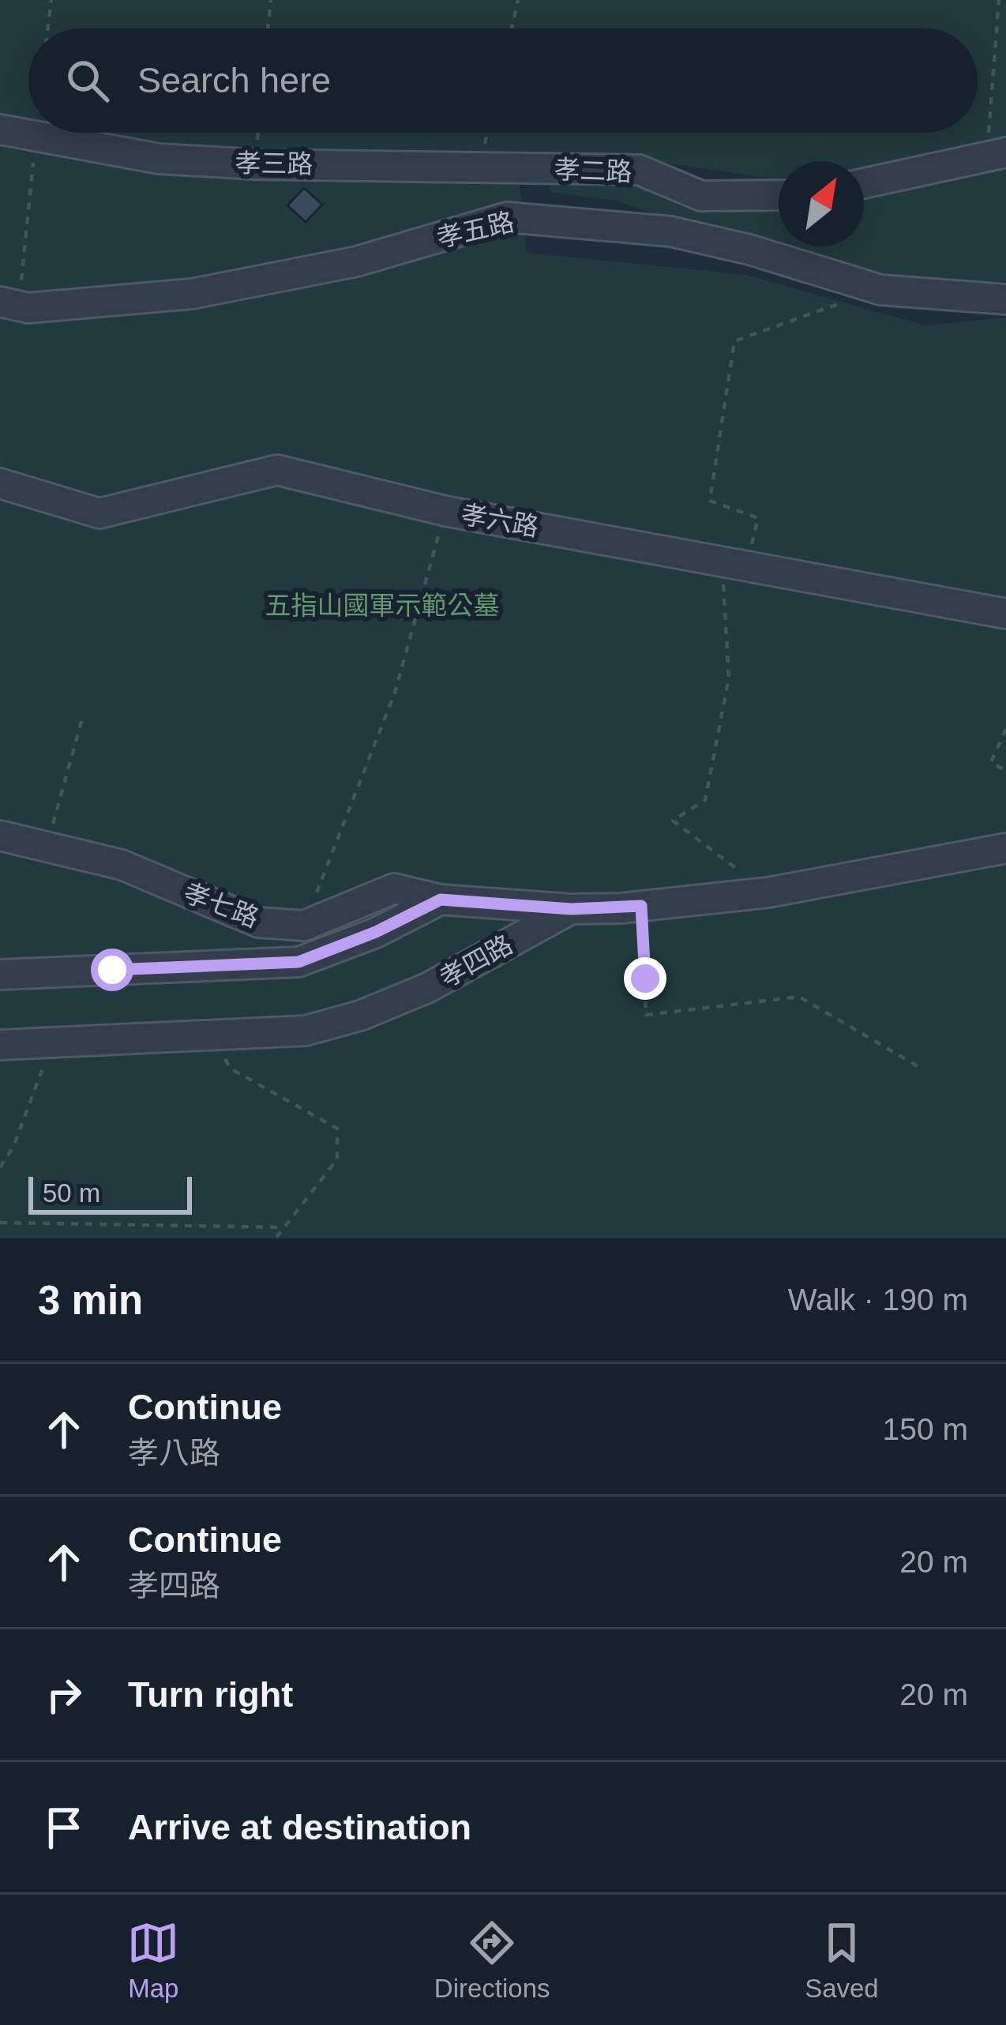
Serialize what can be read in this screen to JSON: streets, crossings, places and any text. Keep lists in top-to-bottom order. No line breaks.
{"streets":{"lane":["孝三路","孝二路","孝五路","孝六路","孝七路","孝四路"]},"crossings":[["孝三路","孝二路"],["孝七路","孝四路"]],"parks":["五指山國軍示範公墓"],"scale_bar":"50 m","north":"top right","page":{"search":"Search here","scale":"50 m","heading":["3 min","Walk · 190 m"],"list":[["Continue","孝八路","150 m"],["Continue","孝四路","20 m"],["Turn right","20 m"],"Arrive at destination"],"nav":["Map","Directions","Saved"]}}
